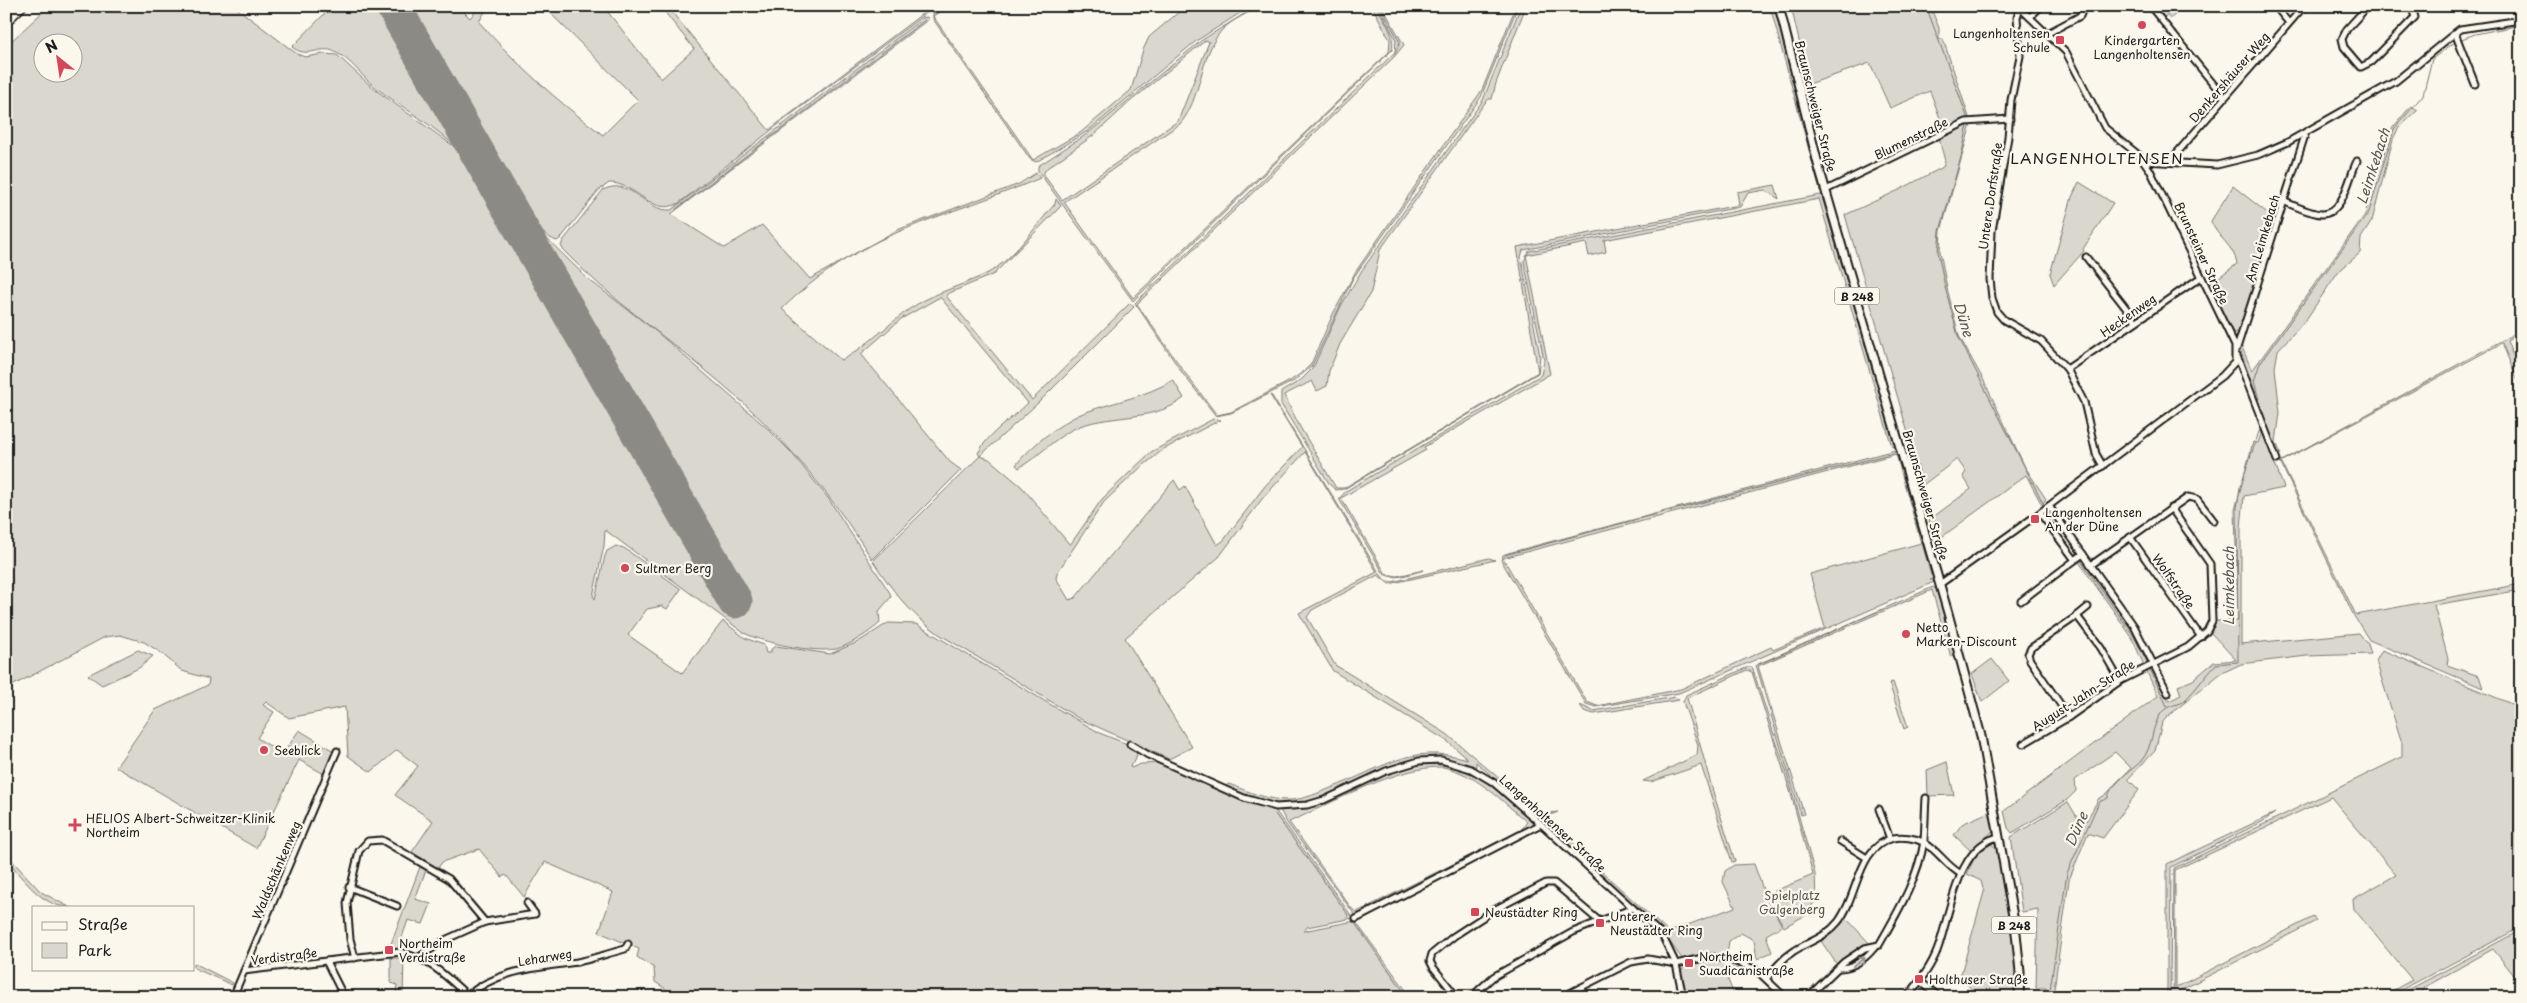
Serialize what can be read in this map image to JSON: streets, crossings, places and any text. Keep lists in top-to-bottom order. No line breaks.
{"streets":{"main road":["Braunschweiger Straße","B 248"],"street":["Denkershäuser Weg","Blumenstraße","Untere Dorfstraße","Am Leimkebach","Brunsteiner Straße","Heckenweg","Wolfstraße","August-Jahn-Straße","Langenholtenser Straße","Waldschänkenweg","Verdistraße","Leharweg"]},"crossings":[["Braunschweiger Straße","Blumenstraße"],["Blumenstraße","Untere Dorfstraße"],["Untere Dorfstraße","Heckenweg"],["Am Leimkebach","Brunsteiner Straße"],["Brunsteiner Straße","Heckenweg"],["Wolfstraße","August-Jahn-Straße"],["Waldschänkenweg","Verdistraße"]],"districts":["LANGENHOLTENSEN"],"water":["Leimkebach","Düne"],"parks":["Spielplatz Galgenberg"],"places":{"other":["Kindergarten Langenholtensen","Sultmer Berg","Netto Marken-Discount","Seeblick"],"transit":["Langenholtensen Schule","Langenholtensen An der Düne","Neustädter Ring","Unterer Neustädter Ring","Northeim Verdistraße","Northeim Suadicanistraße","Holthuser Straße"],"health":["HELIOS Albert-Schweitzer-Klinik Northeim"]},"legend":["Straße","Park"],"north":"top left"}
